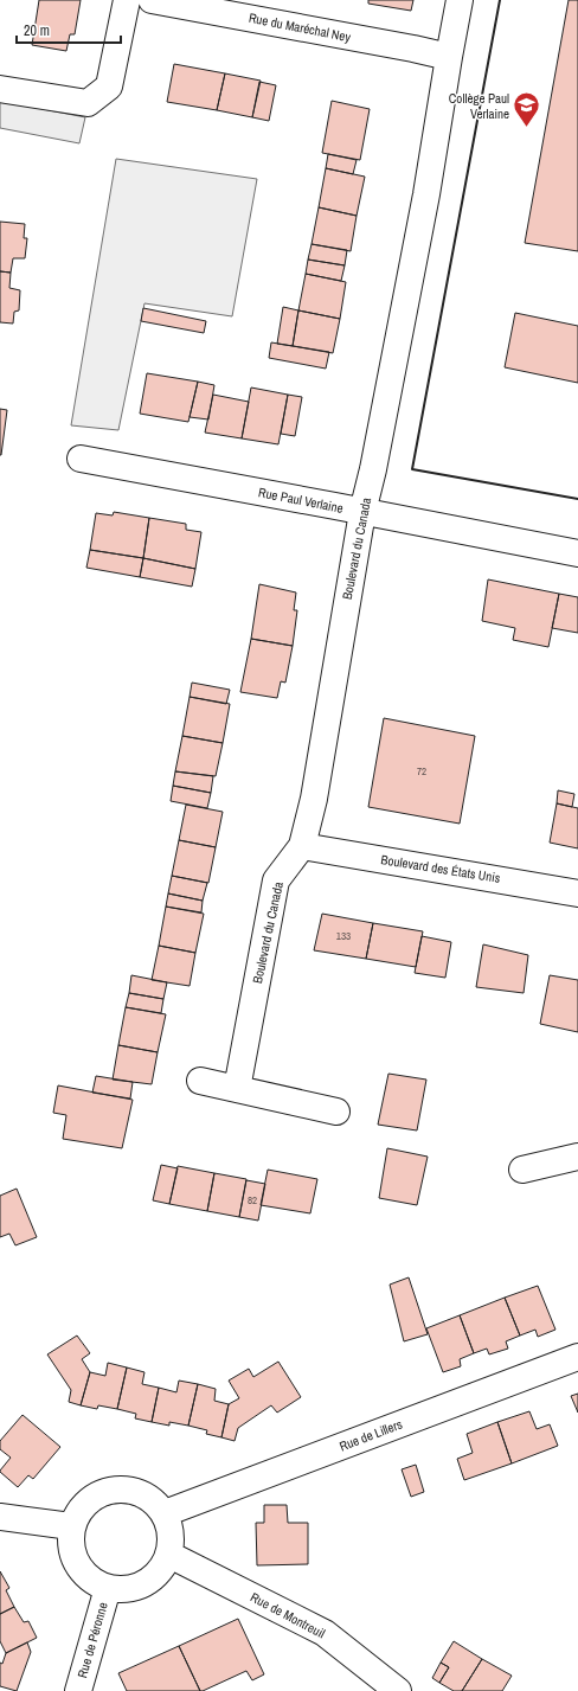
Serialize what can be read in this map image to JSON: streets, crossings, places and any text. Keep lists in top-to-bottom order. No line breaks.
{"streets":{"street":["Rue du Maréchal Ney","Rue Paul Verlaine","Boulevard du Canada","Boulevard des États Unis","Rue de Lillers","Rue de Montreuil","Rue de Péronne"]},"crossings":[["Rue du Maréchal Ney","Boulevard du Canada"],["Rue Paul Verlaine","Boulevard du Canada"],["Boulevard du Canada","Boulevard des États Unis"],["Rue de Lillers","Rue de Montreuil"],["Rue de Lillers","Rue de Péronne"],["Rue de Montreuil","Rue de Péronne"]],"places":{"school or university":["Collège Paul Verlaine"]},"house_numbers":["72","133","82"],"scale_bar":"20 m"}
